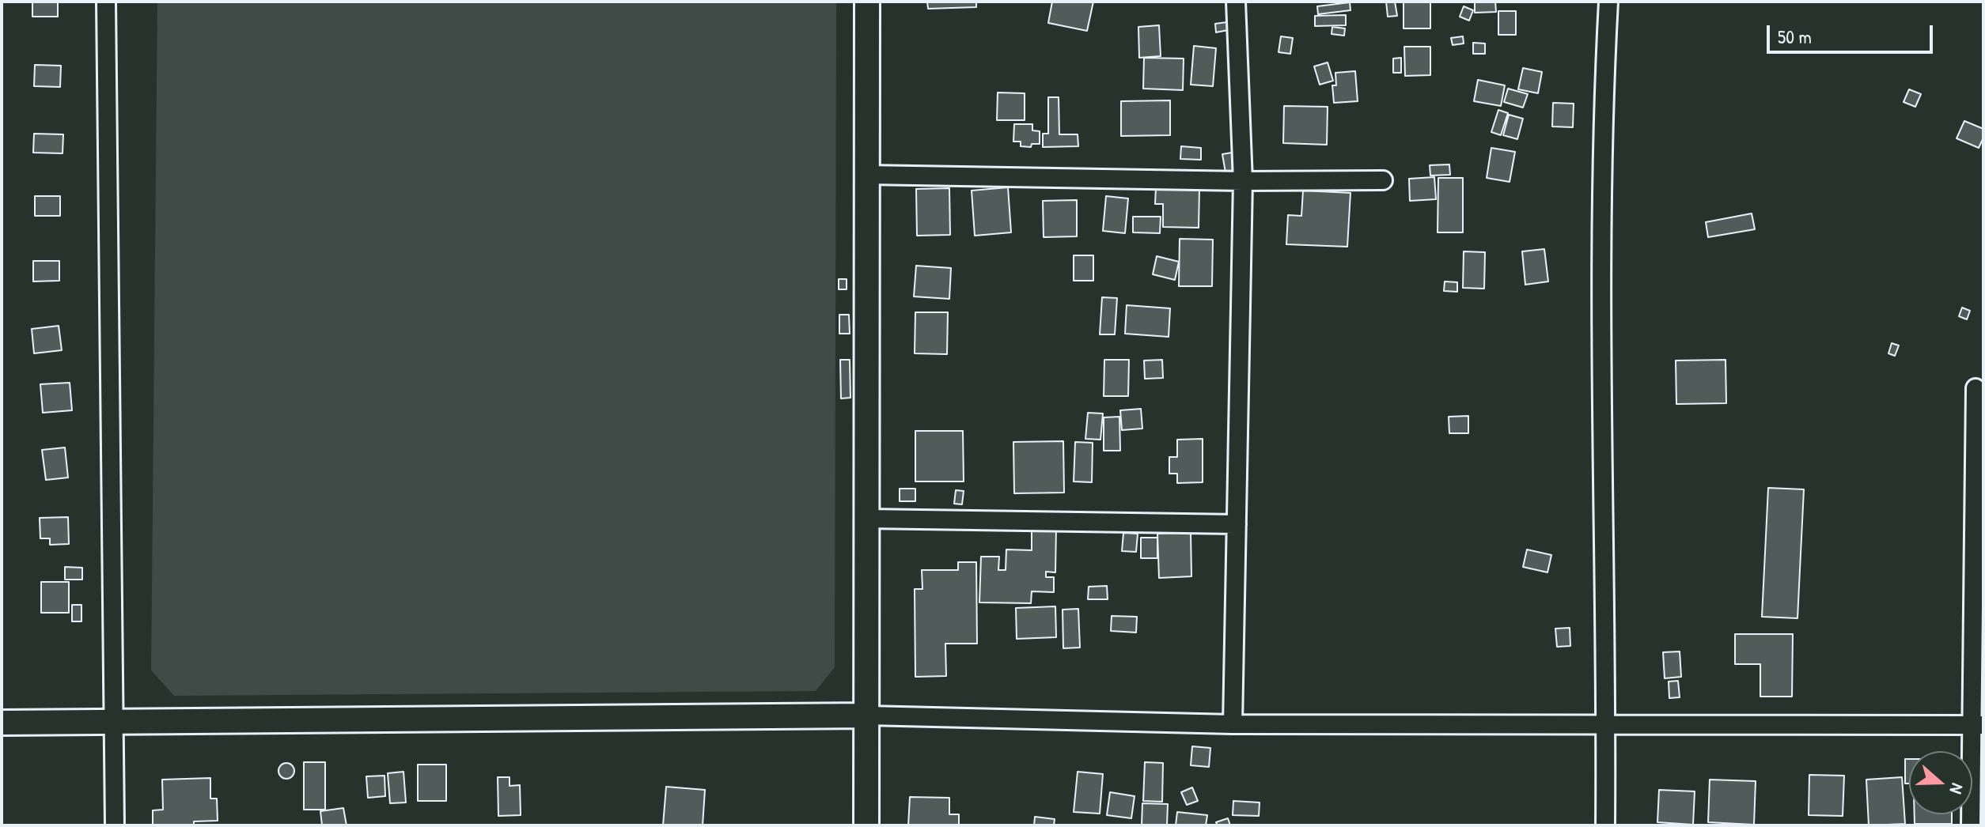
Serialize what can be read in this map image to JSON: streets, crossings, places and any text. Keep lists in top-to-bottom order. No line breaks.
{"scale_bar":"50 m","north":"right"}
